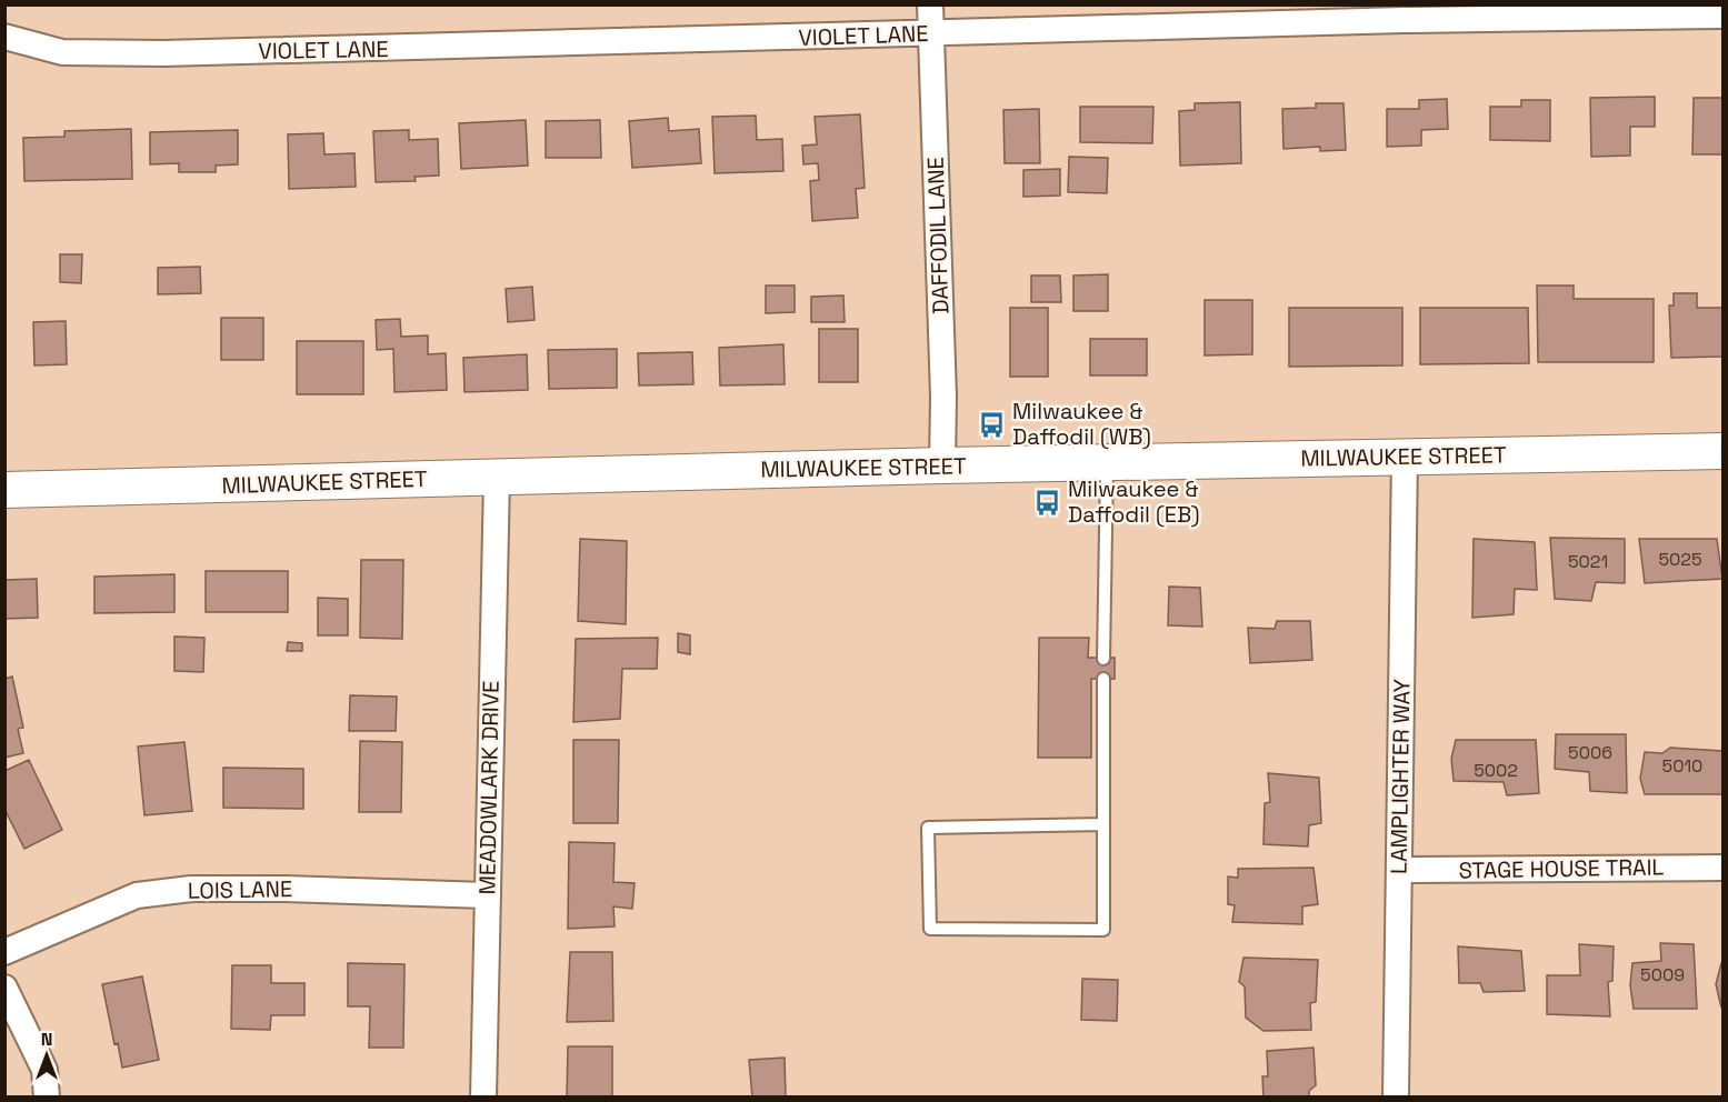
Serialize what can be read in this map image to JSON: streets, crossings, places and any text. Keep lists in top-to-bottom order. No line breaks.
{"streets":{"street":["VIOLET LANE","DAFFODIL LANE","MILWAUKEE STREET","LAMPLIGHTER WAY","MEADOWLARK DRIVE","STAGE HOUSE TRAIL","LOIS LANE"]},"crossings":[["VIOLET LANE","DAFFODIL LANE"],["DAFFODIL LANE","MILWAUKEE STREET"],["MILWAUKEE STREET","LAMPLIGHTER WAY"],["MILWAUKEE STREET","MEADOWLARK DRIVE"],["LAMPLIGHTER WAY","STAGE HOUSE TRAIL"],["MEADOWLARK DRIVE","LOIS LANE"]],"places":{"bus stop":["Milwaukee & Daffodil (WB)","Milwaukee & Daffodil (EB)"]},"house_numbers":["5025","5021","5006","5010","5002","5009"],"north":"top"}
